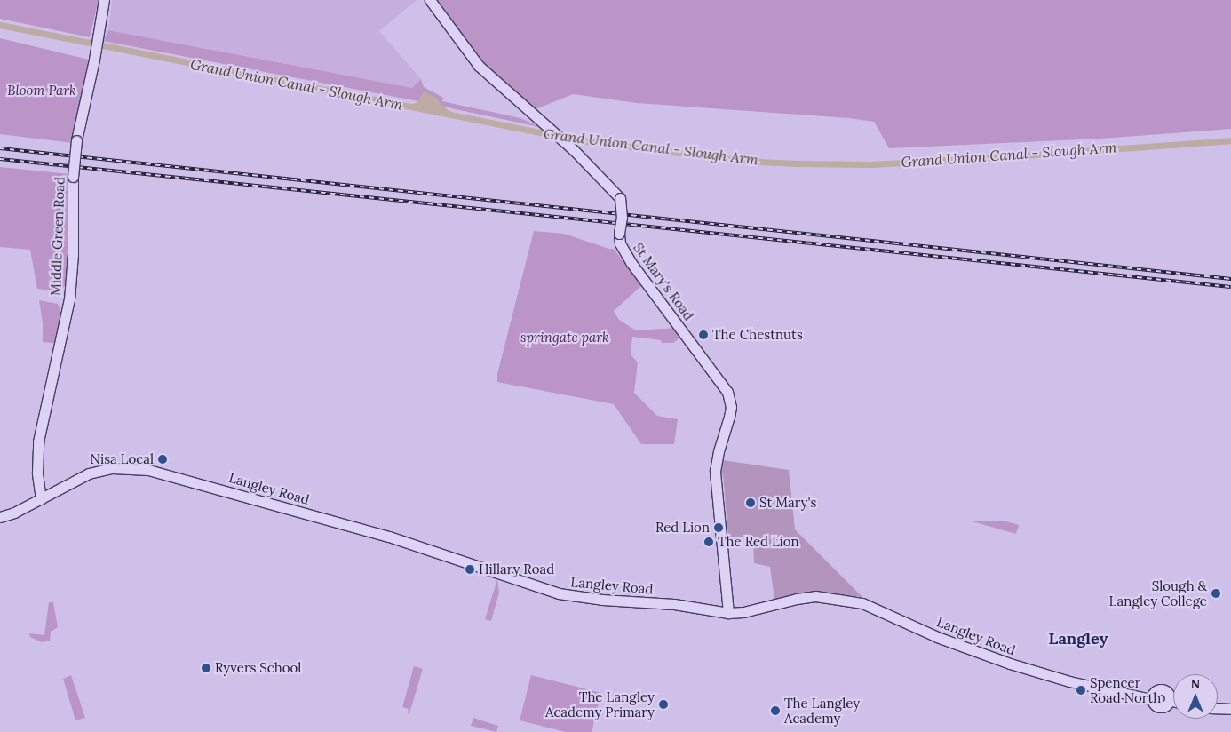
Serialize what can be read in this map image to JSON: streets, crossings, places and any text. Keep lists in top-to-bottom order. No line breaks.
{"streets":{"street":["Middle Green Road","St Mary's Road","Langley Road"]},"crossings":[["Middle Green Road","Langley Road"],["St Mary's Road","Langley Road"]],"districts":["Langley"],"water":["Grand Union Canal - Slough Arm"],"parks":["Bloom Park","springate park"],"places":["The Chestnuts","Nisa Local","St Mary's","Red Lion","The Red Lion","Hillary Road","Slough & Langley College","Ryvers School","Spencer Road North","The Langley Academy Primary","The Langley Academy"],"north":"top"}
